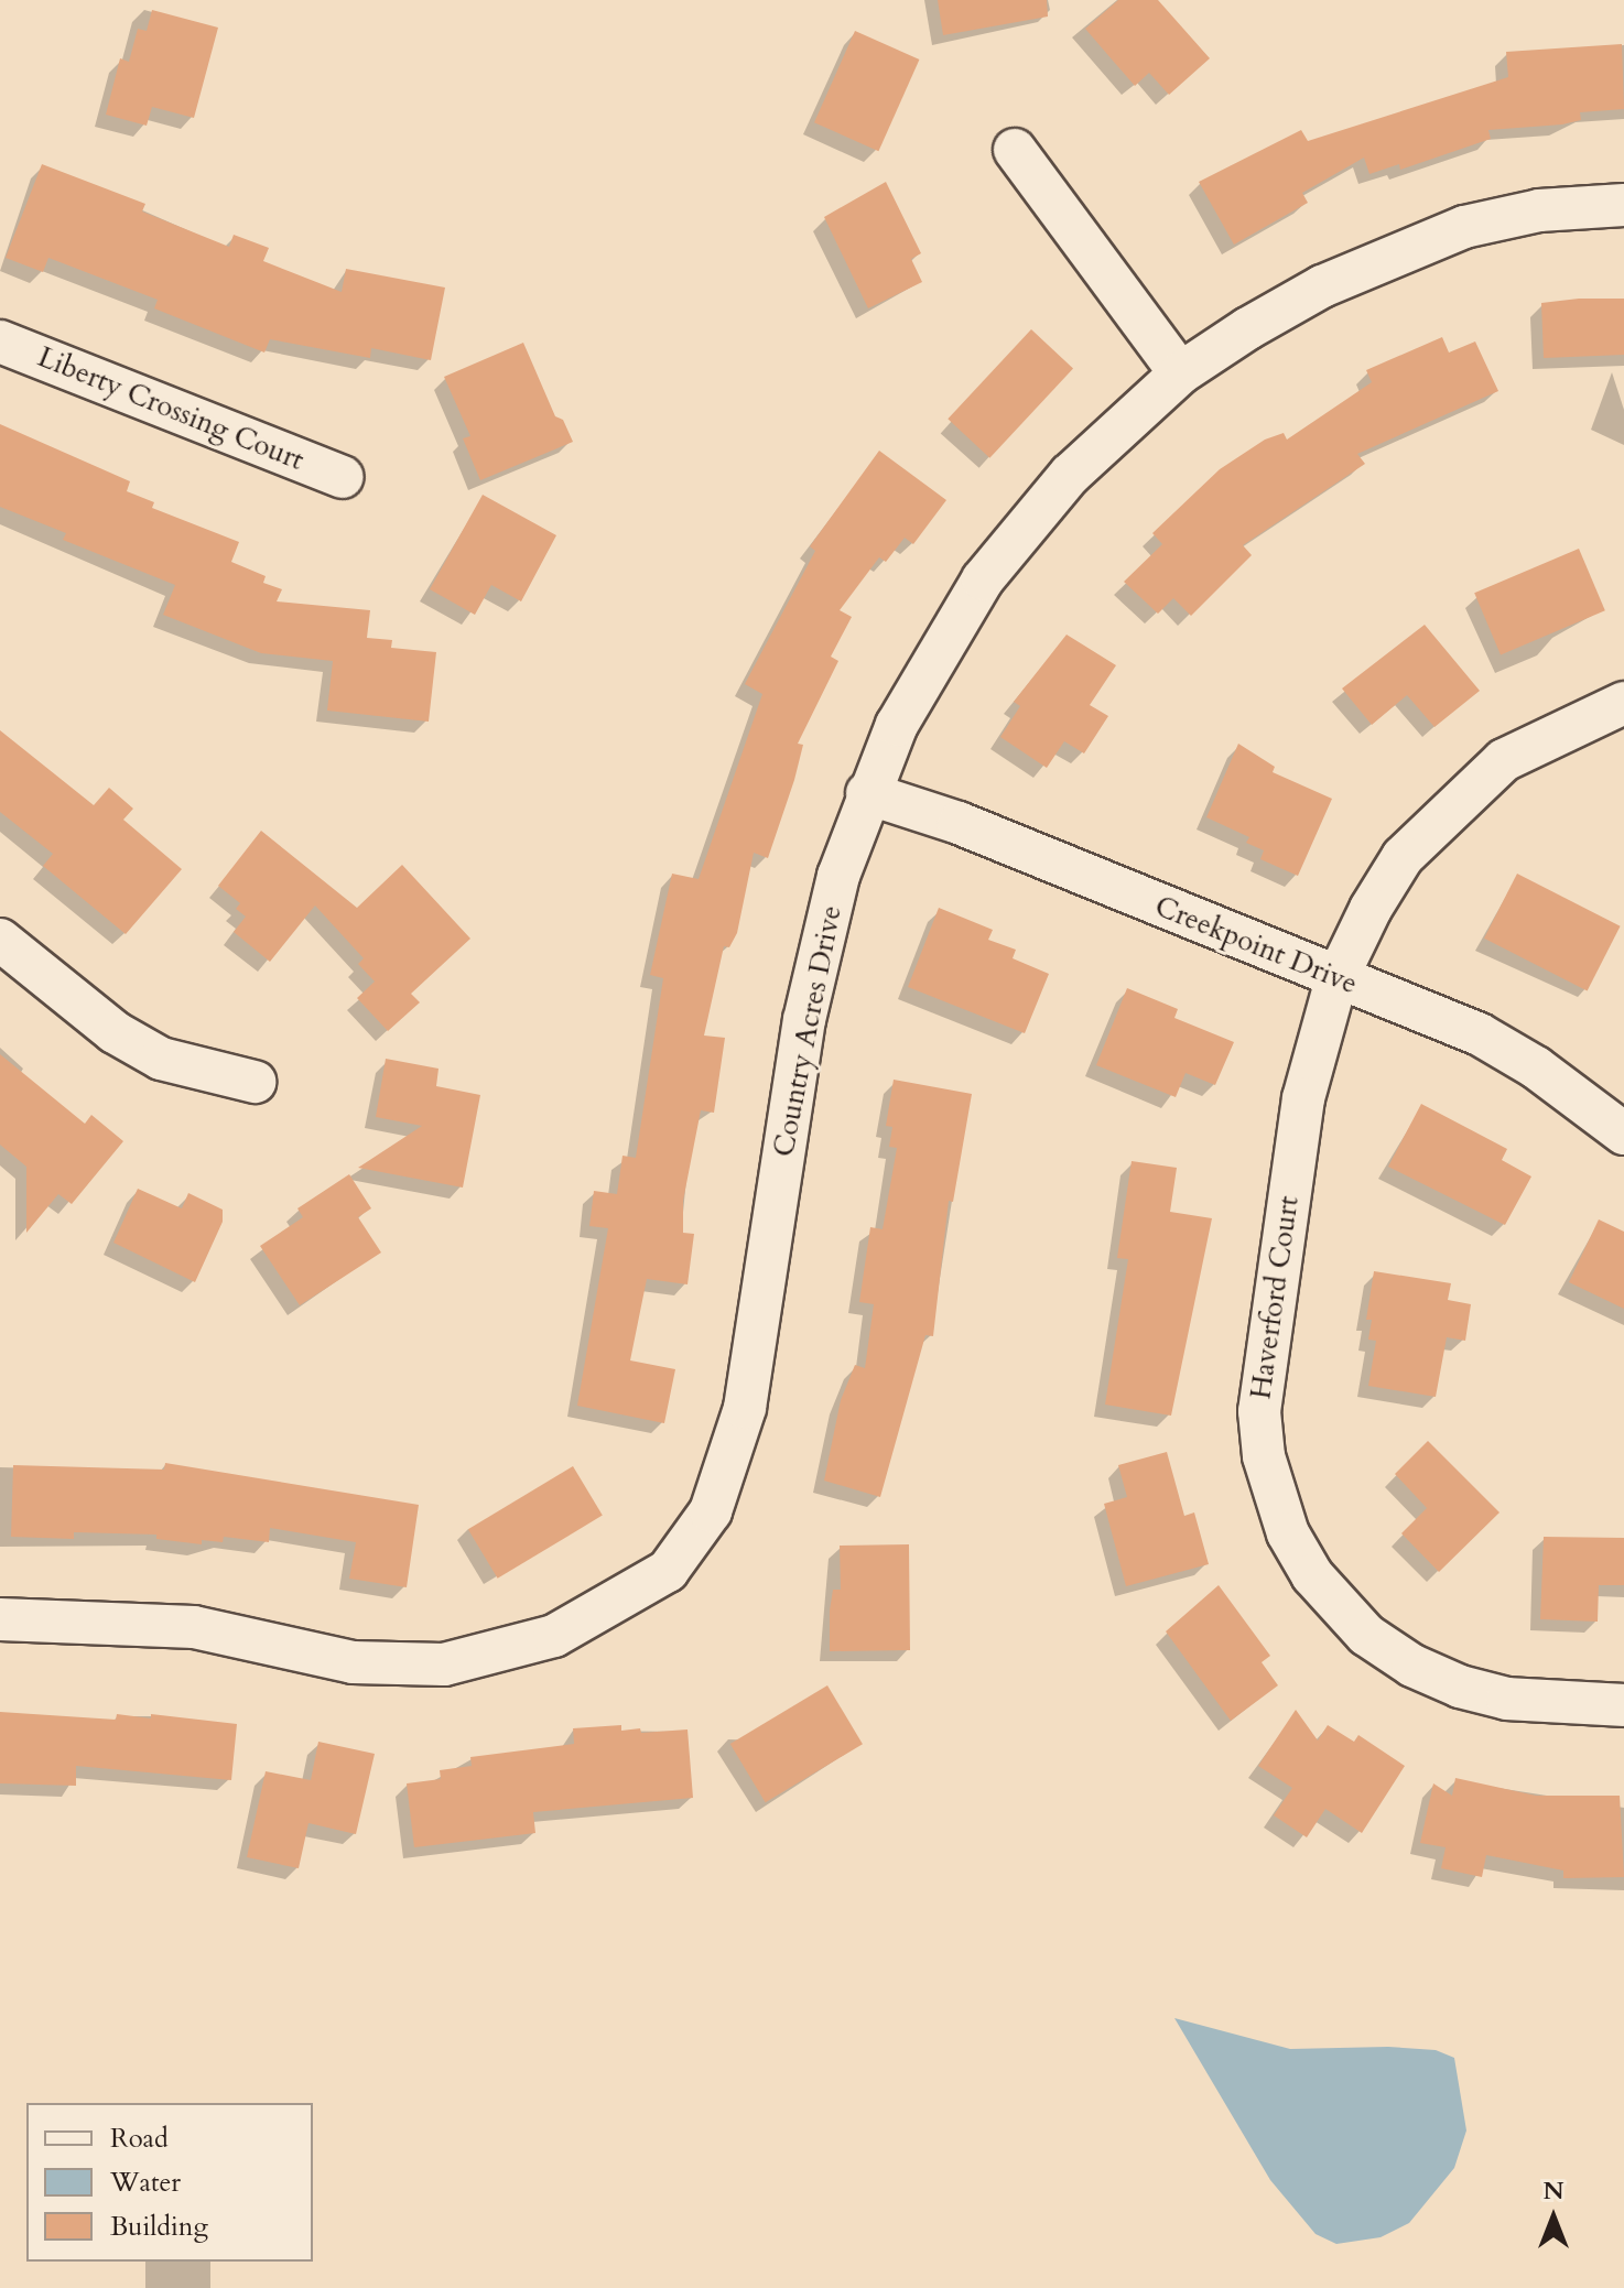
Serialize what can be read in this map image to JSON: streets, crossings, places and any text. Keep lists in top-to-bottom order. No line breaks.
{"streets":{"street":["Liberty Crossing Court","Creekpoint Drive","Country Acres Drive","Haverford Court"]},"crossings":[["Creekpoint Drive","Country Acres Drive"],["Creekpoint Drive","Haverford Court"]],"legend":["Road","Water","Building"],"north":"top"}
